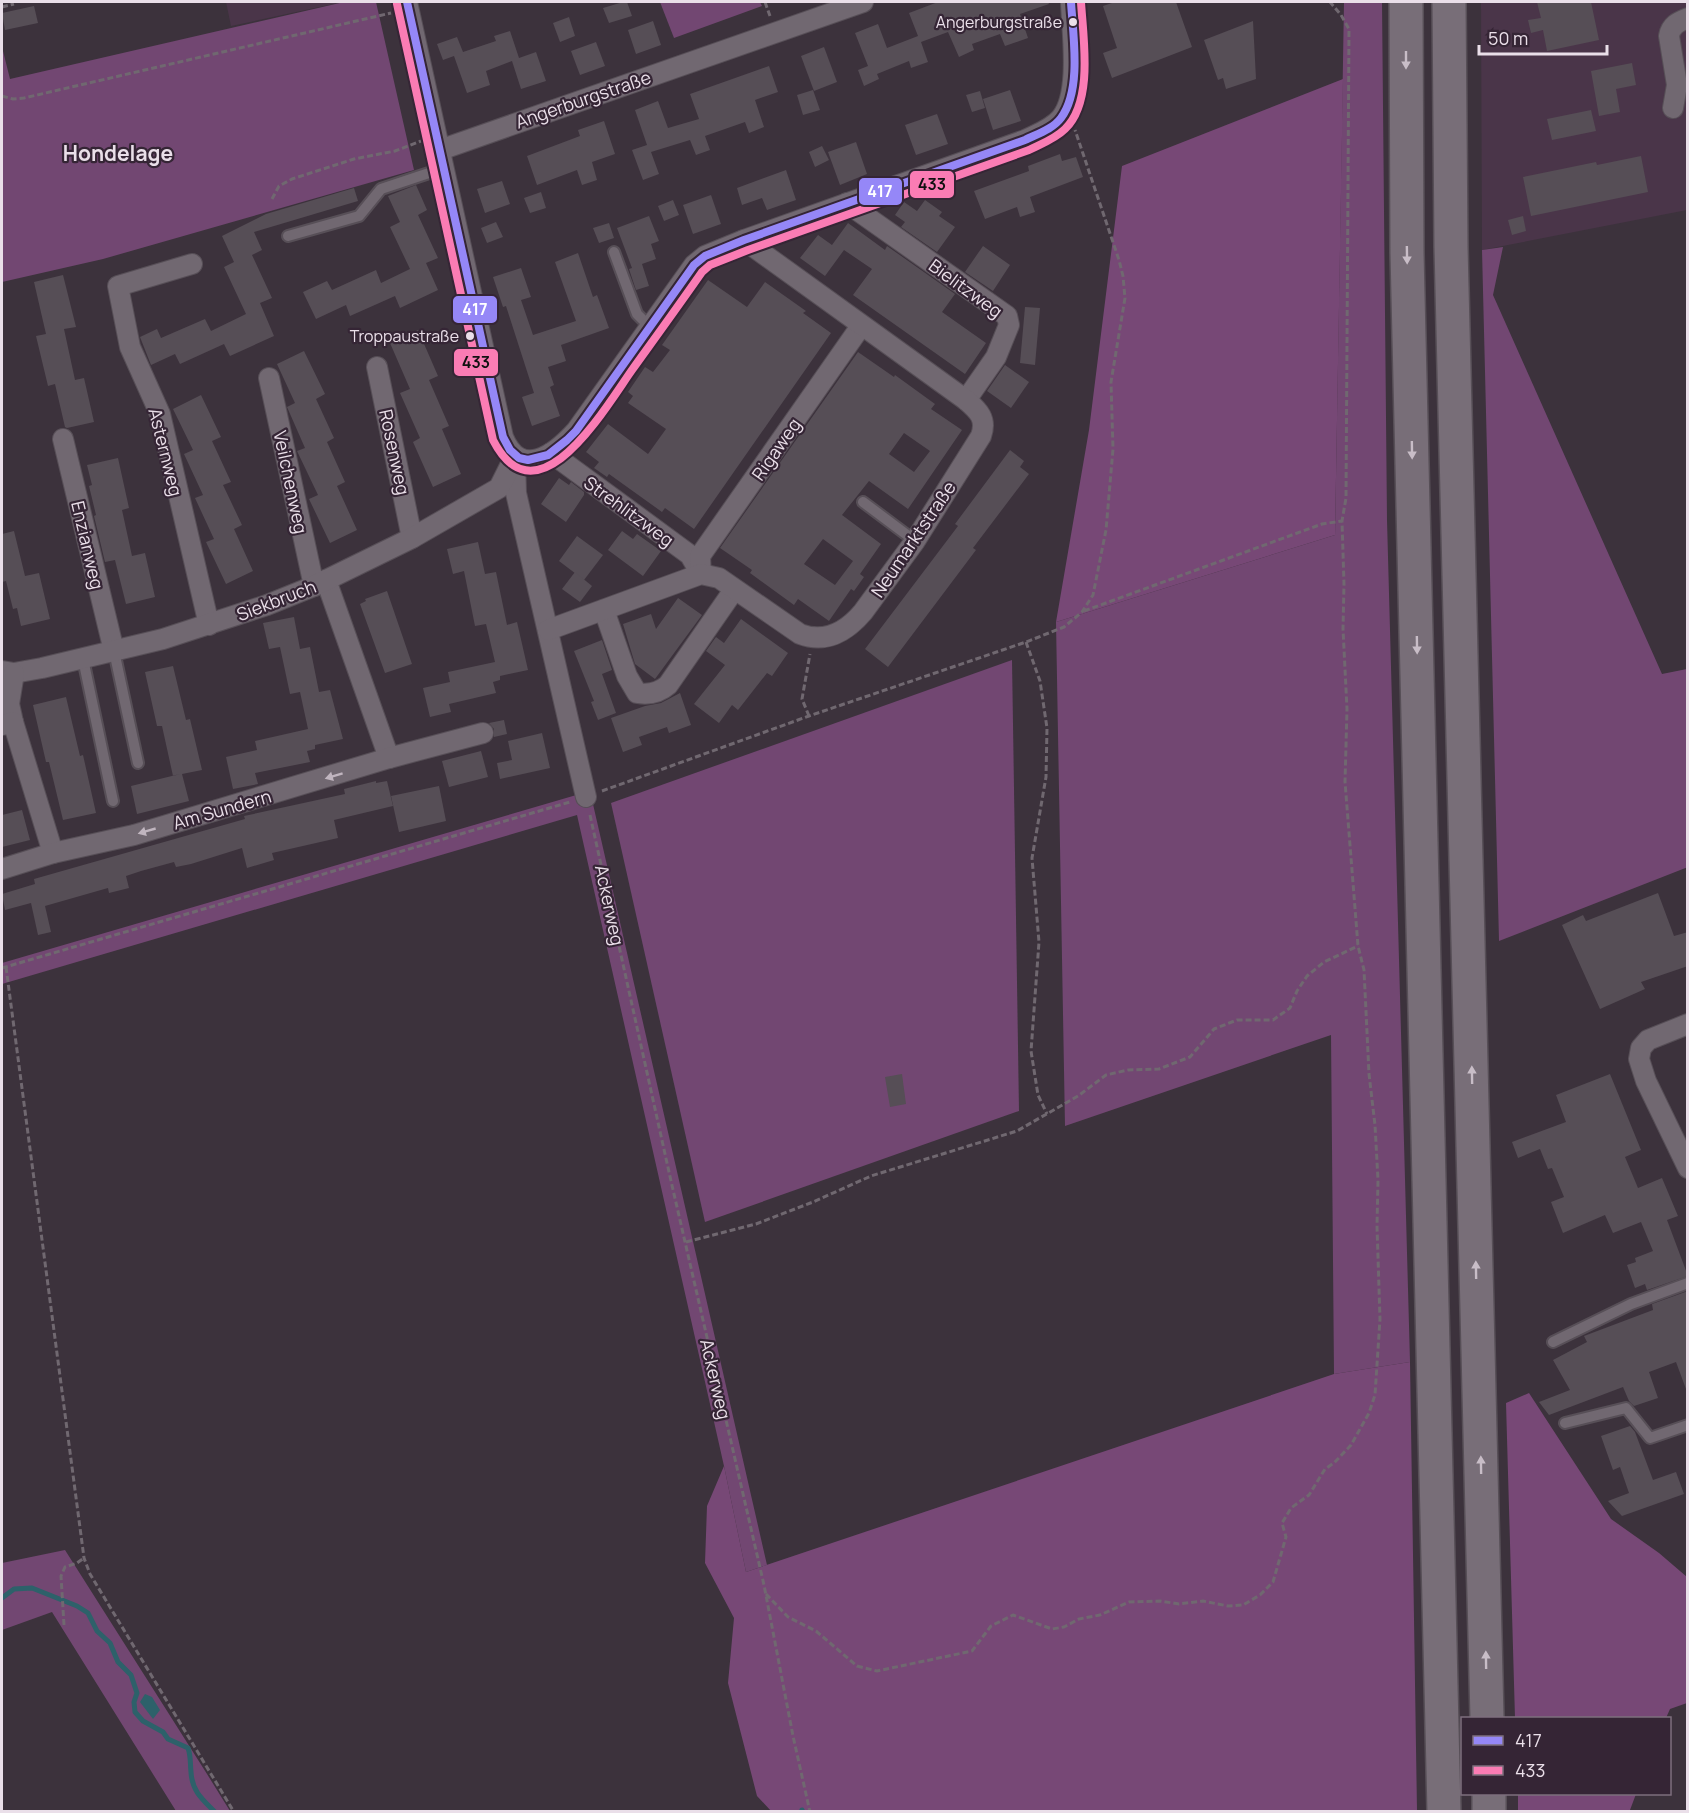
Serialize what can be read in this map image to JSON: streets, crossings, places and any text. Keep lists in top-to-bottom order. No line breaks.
{"streets":{"street":["Angerburgstraße","Bielitzweg","Rigaweg","Asternweg","Rosenweg","Veilchenweg","Strehlitzweg","Neumarktstraße","Enzianweg","Siekbruch","Am Sundern"],"path":["Ackerweg"]},"crossings":[["Bielitzweg","Neumarktstraße"],["Rigaweg","Strehlitzweg"],["Rigaweg","Neumarktstraße"],["Asternweg","Siekbruch"],["Rosenweg","Siekbruch"],["Veilchenweg","Siekbruch"],["Enzianweg","Siekbruch"]],"one_way":["Am Sundern"],"districts":["Hondelage"],"places":["Angerburgstraße","Troppaustraße"],"lines":["transit line 417","transit line 433"],"legend":["417","433"],"scale_bar":"50 m"}
